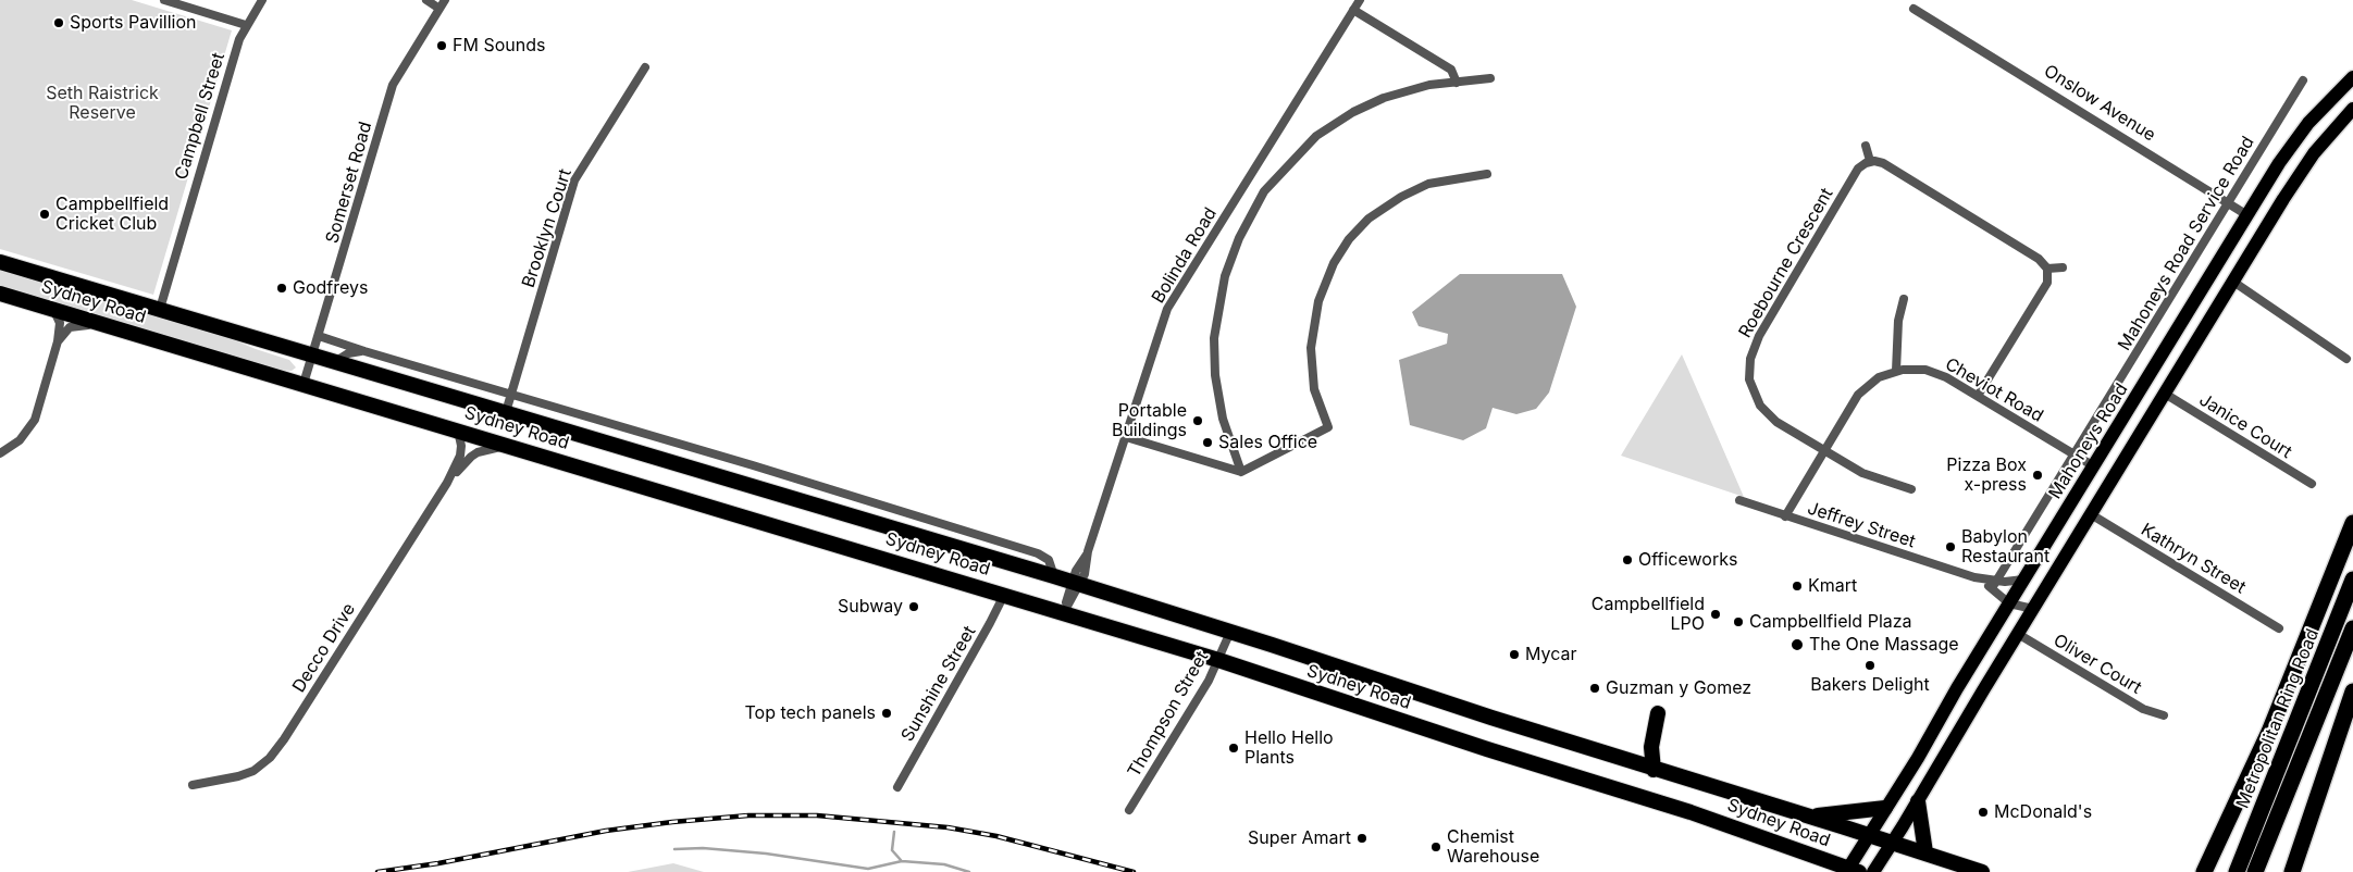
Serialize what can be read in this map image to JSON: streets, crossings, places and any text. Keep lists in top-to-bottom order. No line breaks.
{"streets":{"highway":["Sydney Road","Metropolitan Ring Road"],"main road":["Onslow Avenue","Mahoneys Road"],"street":["Campbell Street","Somerset Road","Brooklyn Court","Mahoneys Road Service Road","Bolinda Road","Roebourne Crescent","Cheviot Road","Janice Court","Jeffrey Street","Kathryn Street","Decco Drive","Oliver Court","Sunshine Street","Thompson Street"]},"crossings":[["Onslow Avenue","Mahoneys Road Service Road"],["Onslow Avenue","Mahoneys Road"],["Campbell Street","Sydney Road"],["Somerset Road","Sydney Road"],["Brooklyn Court","Sydney Road"],["Mahoneys Road Service Road","Cheviot Road"],["Mahoneys Road Service Road","Jeffrey Street"],["Bolinda Road","Sydney Road"],["Roebourne Crescent","Cheviot Road"],["Sydney Road","Mahoneys Road"],["Sydney Road","Decco Drive"],["Sydney Road","Sunshine Street"],["Sydney Road","Thompson Street"],["Cheviot Road","Mahoneys Road"],["Cheviot Road","Jeffrey Street"],["Mahoneys Road","Jeffrey Street"]],"parks":["Seth Raistrick Reserve"],"places":["Sports Pavillion","FM Sounds","Campbellfield Cricket Club","Godfreys","Portable Buildings","Sales Office","Pizza Box x-press","Babylon Restaurant","Officeworks","Kmart","Subway","Campbellfield LPO","Campbellfield Plaza","The One Massage","Mycar","Bakers Delight","Guzman y Gomez","Top tech panels","Hello Hello Plants","McDonald's","Super Amart","Chemist Warehouse"]}
